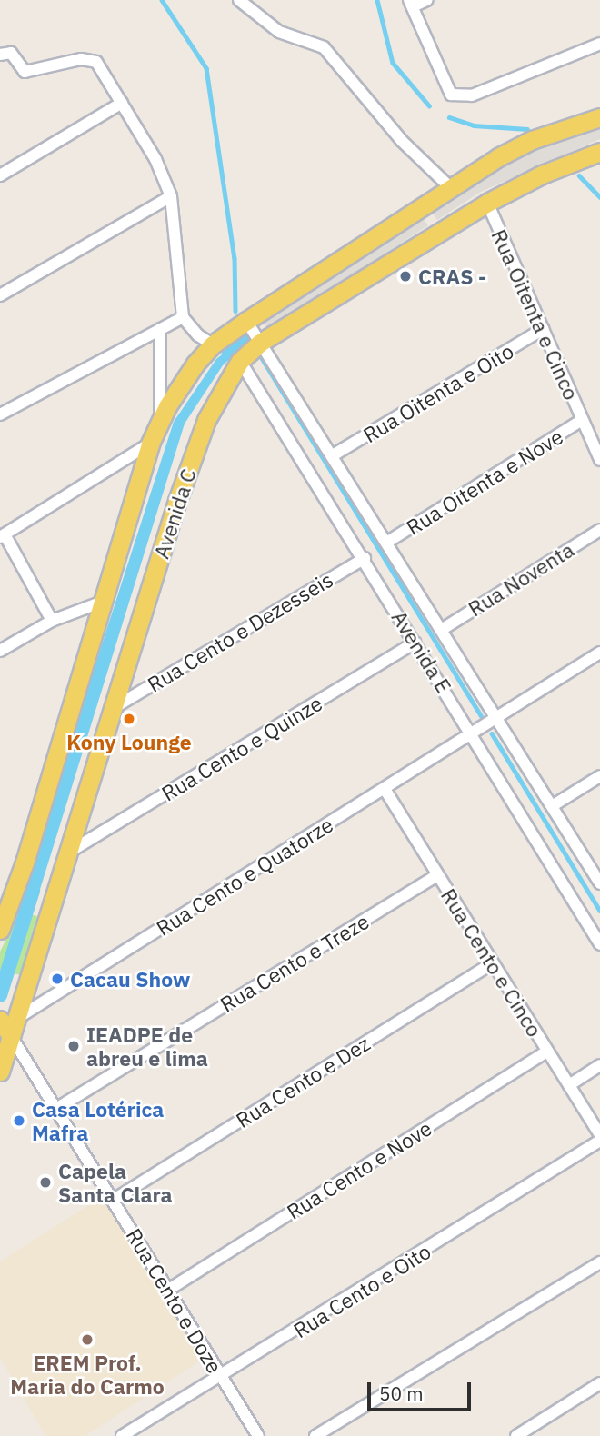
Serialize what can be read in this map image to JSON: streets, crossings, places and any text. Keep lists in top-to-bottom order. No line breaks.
{"streets":{"main road":["Avenida C"],"street":["Rua Oitenta e Cinco","Rua Oitenta e Oito","Rua Oitenta e Nove","Rua Noventa","Rua Cento e Dezesseis","Avenida E","Rua Cento e Quinze","Rua Cento e Quatorze","Rua Cento e Treze","Rua Cento e Cinco","Rua Cento e Dez","Rua Cento e Nove","Rua Cento e Oito","Rua Cento e Doze"]},"crossings":[["Rua Oitenta e Cinco","Rua Oitenta e Oito"],["Rua Oitenta e Cinco","Rua Oitenta e Nove"],["Rua Oitenta e Cinco","Avenida C"],["Rua Oitenta e Oito","Avenida E"],["Rua Oitenta e Nove","Avenida E"],["Avenida C","Rua Cento e Dezesseis"],["Avenida C","Avenida E"],["Avenida C","Rua Cento e Quinze"],["Avenida C","Rua Cento e Quatorze"],["Avenida C","Rua Cento e Doze"],["Rua Noventa","Avenida E"],["Rua Cento e Dezesseis","Avenida E"],["Avenida E","Rua Cento e Quinze"],["Avenida E","Rua Cento e Quatorze"],["Rua Cento e Quatorze","Rua Cento e Cinco"],["Rua Cento e Quatorze","Rua Cento e Doze"],["Rua Cento e Treze","Rua Cento e Cinco"],["Rua Cento e Treze","Rua Cento e Doze"],["Rua Cento e Cinco","Rua Cento e Dez"],["Rua Cento e Cinco","Rua Cento e Nove"],["Rua Cento e Dez","Rua Cento e Doze"],["Rua Cento e Nove","Rua Cento e Doze"],["Rua Cento e Oito","Rua Cento e Doze"]],"places":["CRAS -","Kony Lounge","Cacau Show","IEADPE de abreu e lima","Casa Lotérica Mafra","Capela Santa Clara","EREM Prof. Maria do Carmo"],"scale_bar":"50 m"}
